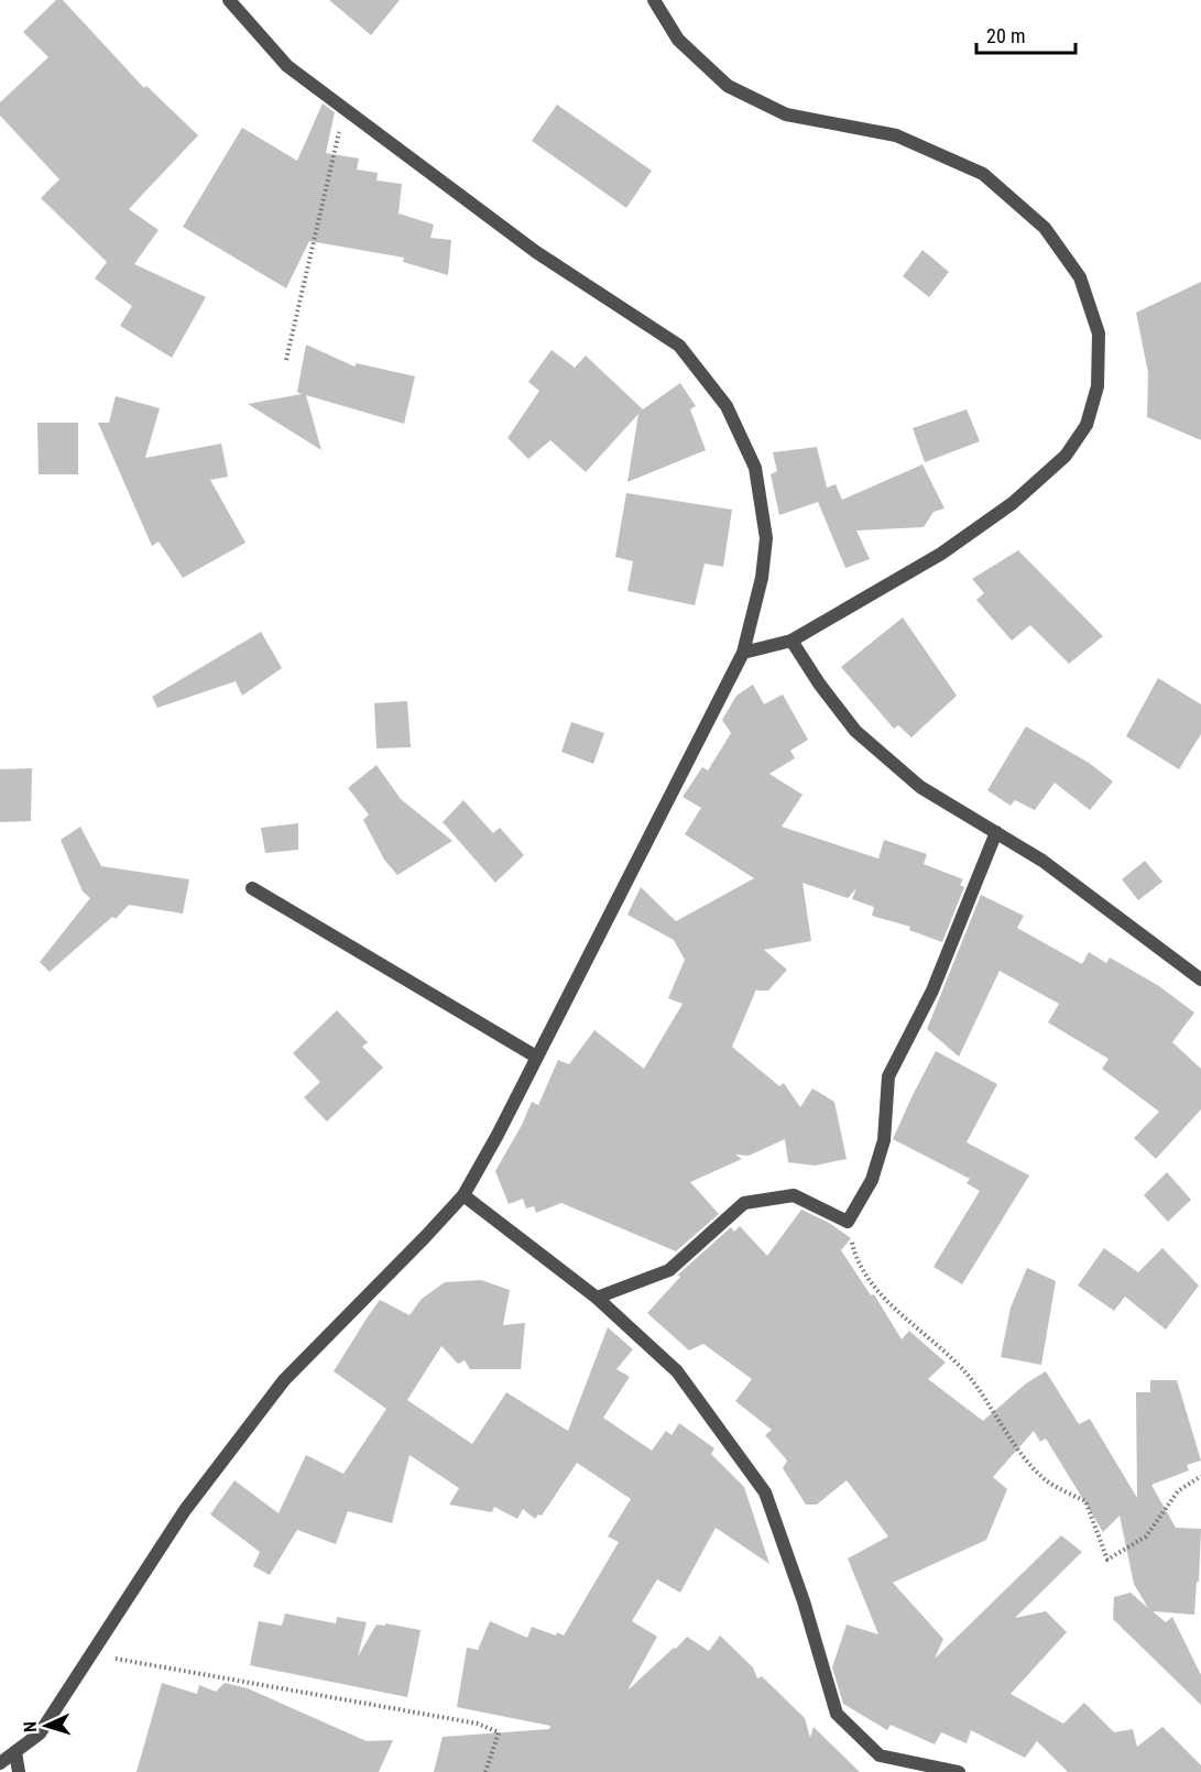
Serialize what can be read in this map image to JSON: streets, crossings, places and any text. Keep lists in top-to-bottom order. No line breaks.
{"scale_bar":"20 m","north":"left"}
